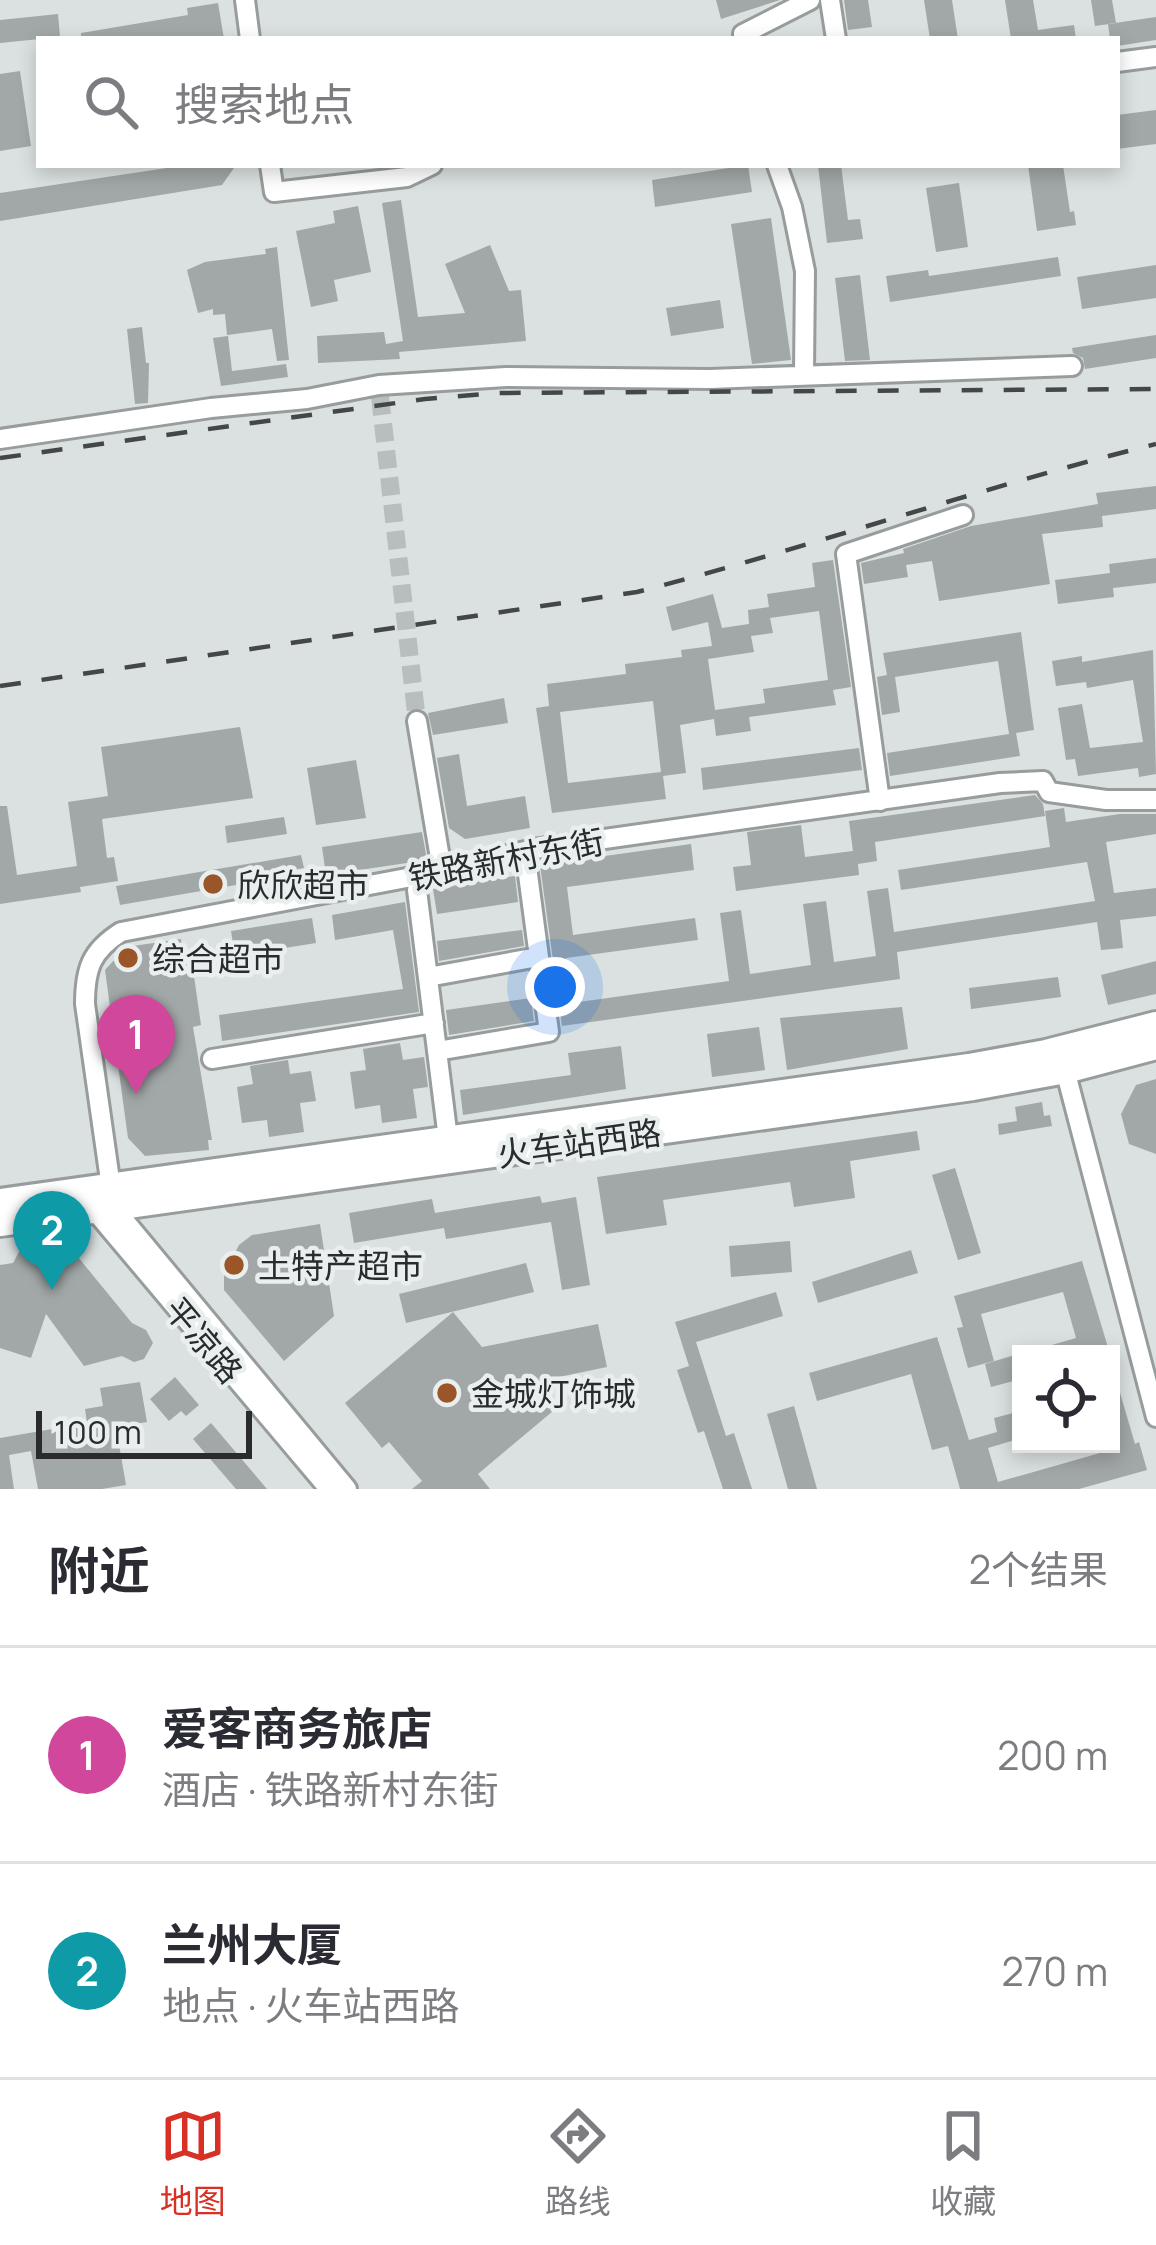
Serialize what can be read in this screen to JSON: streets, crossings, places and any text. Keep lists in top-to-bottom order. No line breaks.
{"streets":{"main road":["火车站西路"],"street":["铁路新村东街","平凉路"]},"crossings":[["铁路新村东街","火车站西路"],["铁路新村东街","平凉路"],["火车站西路","平凉路"]],"places":["欣欣超市","综合超市","土特产超市","金城灯饰城"],"scale_bar":"100 m","page":{"search":"搜索地点","pins":["1","2"],"scale":"100 m","heading":["附近","2个结果"],"list":[{"mark":"1","name":"爱客商务旅店","note":"酒店 · 铁路新村东街","value":"200 m"},{"mark":"2","name":"兰州大厦","note":"地点 · 火车站西路","value":"270 m"}],"nav":["地图","路线","收藏"]}}
